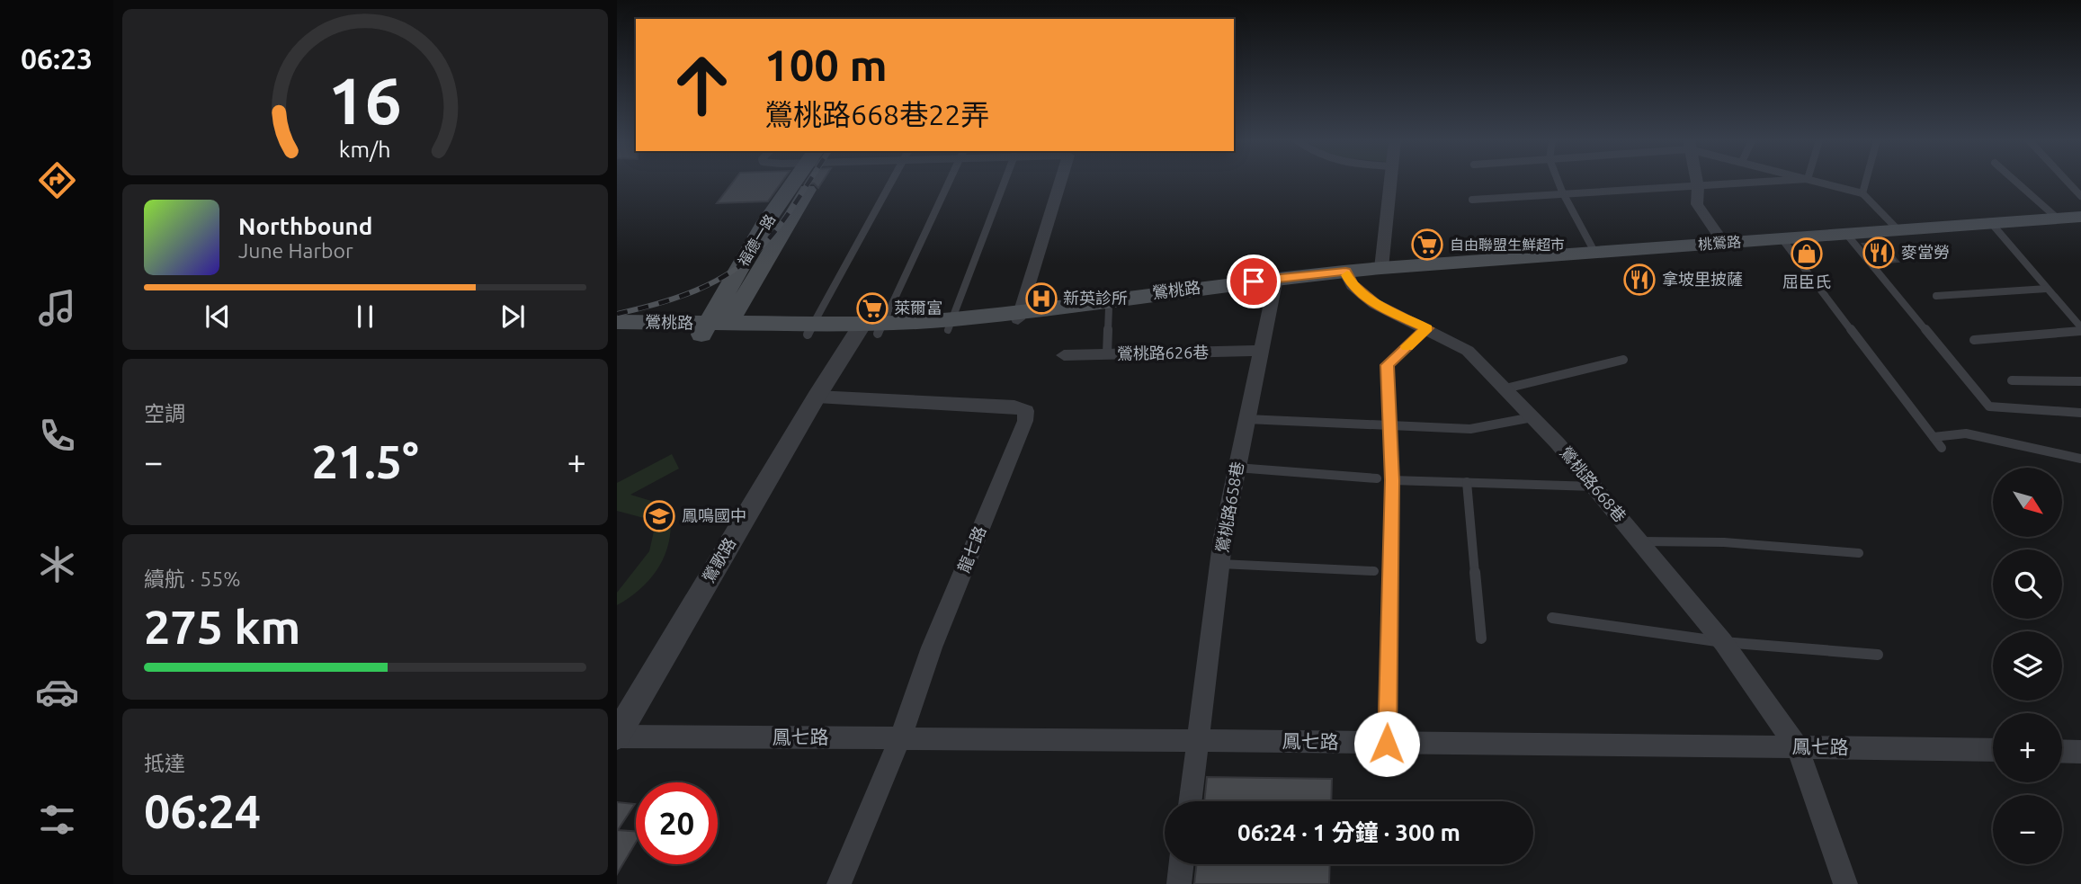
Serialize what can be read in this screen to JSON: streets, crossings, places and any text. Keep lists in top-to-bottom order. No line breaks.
{"streets":{"main road":["福德一路","桃鶯路","鶯桃路"],"street":["鶯桃路626巷","鶯桃路668巷","鶯桃路658巷","龍七路","鶯歌路","鳳七路"]},"crossings":[["福德一路","鶯桃路"],["桃鶯路","鶯桃路"],["鶯桃路","鶯桃路668巷"],["鶯桃路","鶯桃路658巷"],["鶯桃路","鶯歌路"],["鶯桃路626巷","鶯桃路658巷"],["鶯桃路668巷","鳳七路"],["鶯桃路658巷","鳳七路"],["龍七路","鶯歌路"],["龍七路","鳳七路"],["鶯歌路","鳳七路"]],"places":{"supermarket":["自由聯盟生鮮超市","萊爾富"],"restaurant":["麥當勞","拿坡里披薩"],"shop":["屈臣氏"],"hospital":["新英診所"],"school or university":["鳳鳴國中"]},"north":"bottom right","page":{"tabs":"06:23","turn":["100 m","鶯桃路668巷22弄"],"song":["Northbound","June Harbor"],"tile":["空調",["續航 · 55%","275 km"],["抵達","06:24"]],"heat":["−","21.5°","+"],"map_buttons":["+","−"],"limit":"20","trip":"06:24 · 1 分鐘 · 300 m","gauge":["16","km/h"]}}
